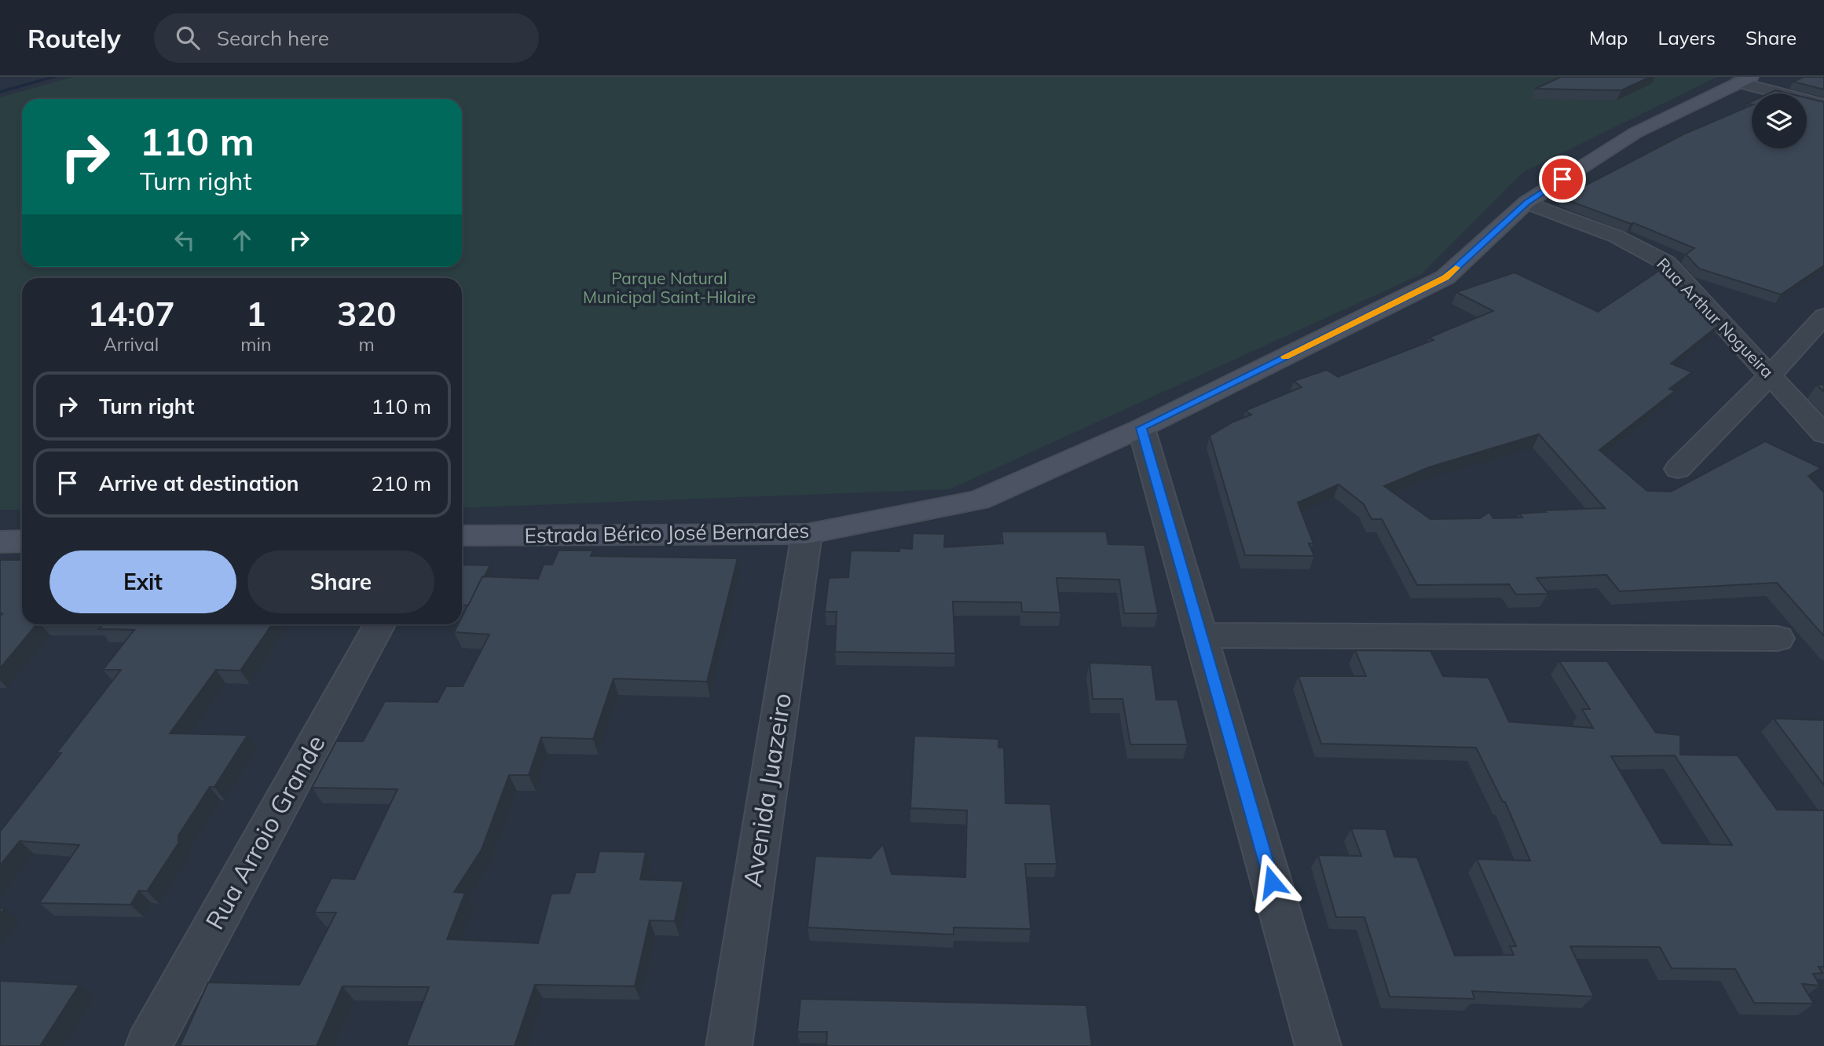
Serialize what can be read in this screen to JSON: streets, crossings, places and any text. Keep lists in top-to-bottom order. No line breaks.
{"streets":{"main road":["Estrada Bérico José Bernardes"],"street":["Rua Arthur Nogueira","Avenida Juazeiro","Rua Arroio Grande"]},"crossings":[["Rua Arthur Nogueira","Estrada Bérico José Bernardes"],["Estrada Bérico José Bernardes","Avenida Juazeiro"]],"parks":["Parque Natural Municipal Saint-Hilaire"],"page":{"header":"Routely","search":"Search here","nav":["Map","Layers","Share"],"turn":["110 m","Turn right"],"eta":["14:07","Arrival","1","min","320","m"],"list":[{"name":"Turn right","value":"110 m"},{"name":"Arrive at destination","value":"210 m"}],"buttons":["Exit","Share"]}}
